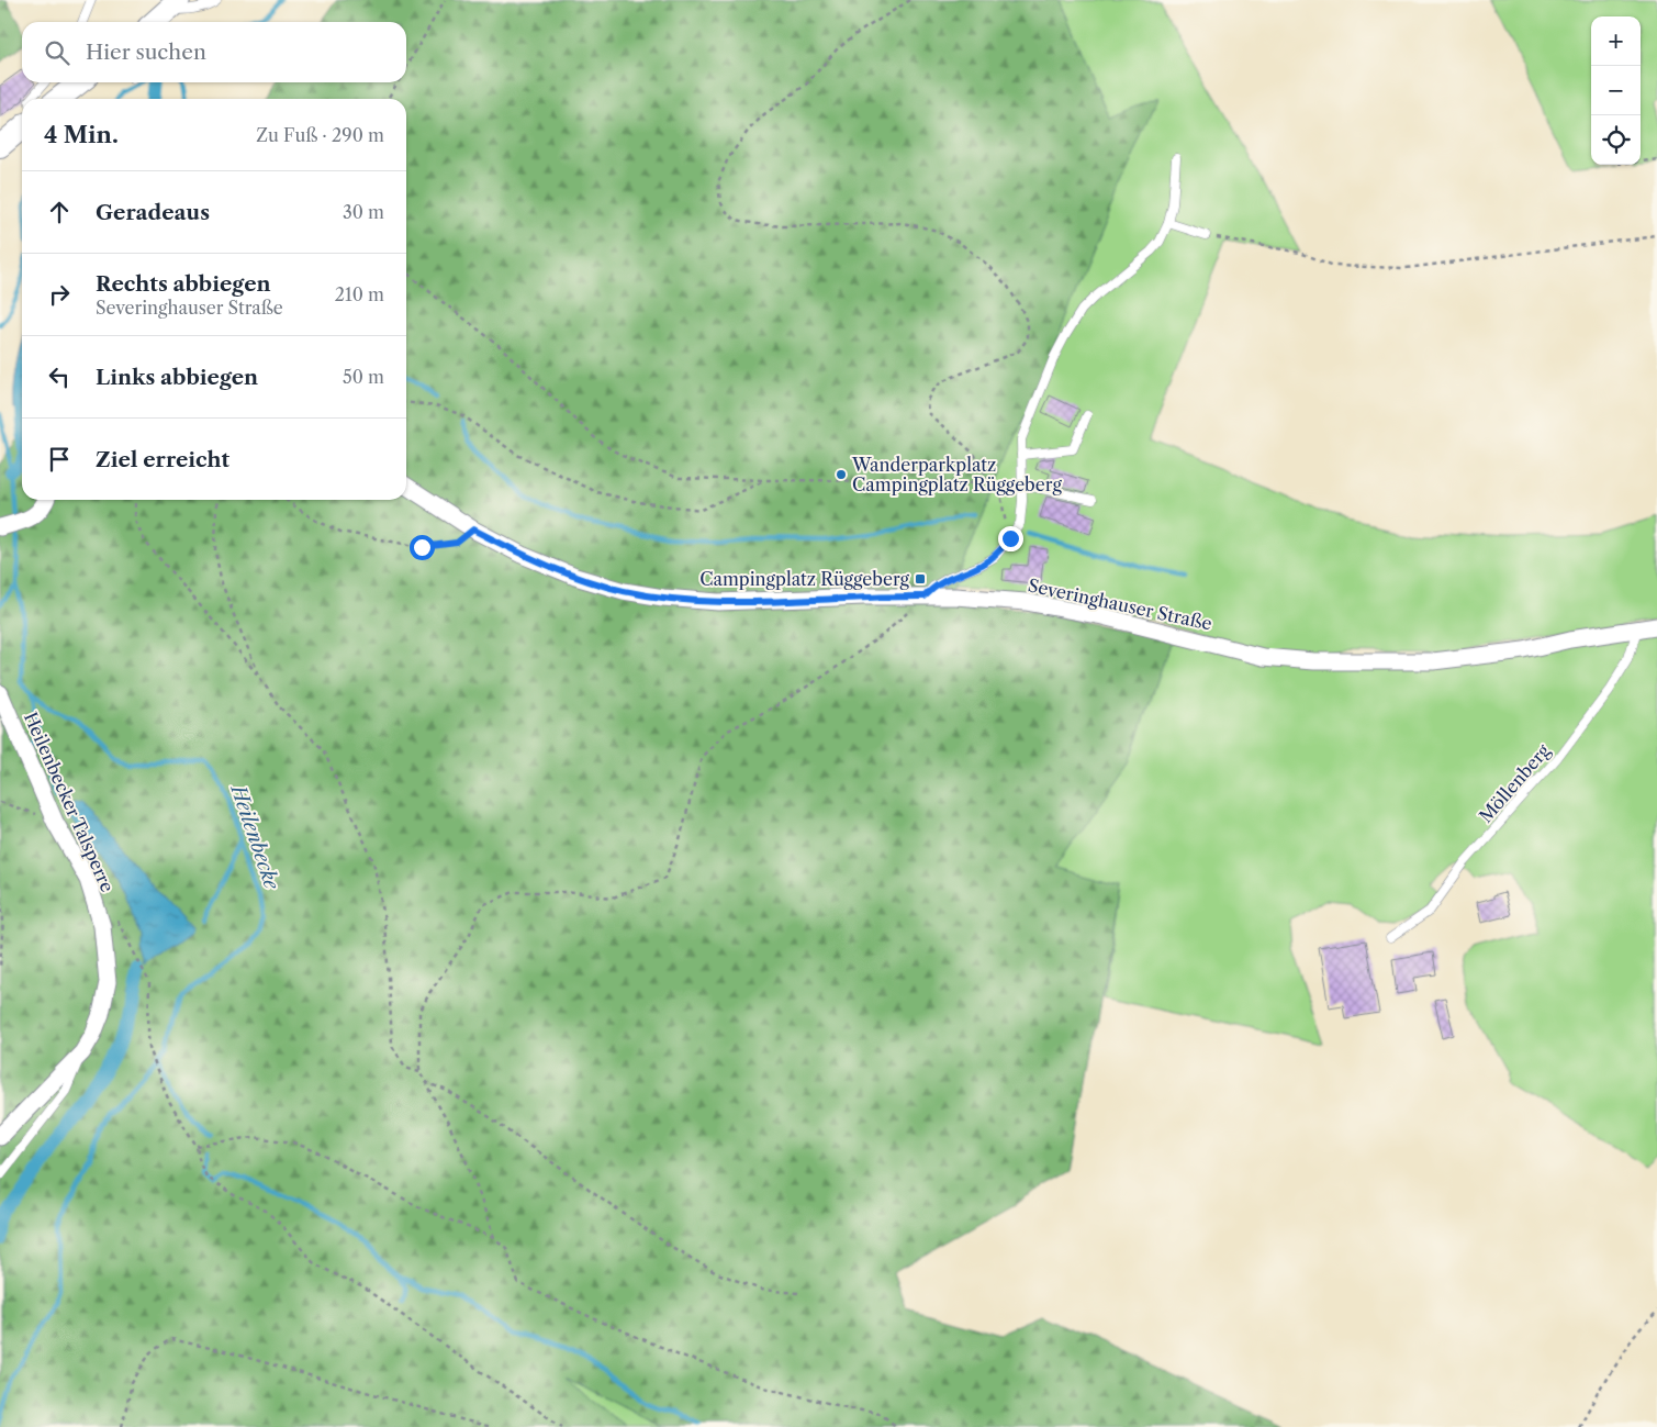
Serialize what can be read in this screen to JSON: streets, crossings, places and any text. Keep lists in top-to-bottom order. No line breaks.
{"streets":{"street":["Severinghauser Straße","Heilenbecker Talsperre"],"lane":["Möllenberg"]},"crossings":[["Severinghauser Straße","Möllenberg"]],"water":["Heilenbecke"],"places":{"other":["Wanderparkplatz Campingplatz Rüggeberg"],"transit":["Campingplatz Rüggeberg"]},"page":{"map_buttons":["+","−"],"search":"Hier suchen","heading":["4 Min.","Zu Fuß · 290 m"],"list":[["Geradeaus","30 m"],["Rechts abbiegen","Severinghauser Straße","210 m"],["Links abbiegen","50 m"],"Ziel erreicht"]}}
